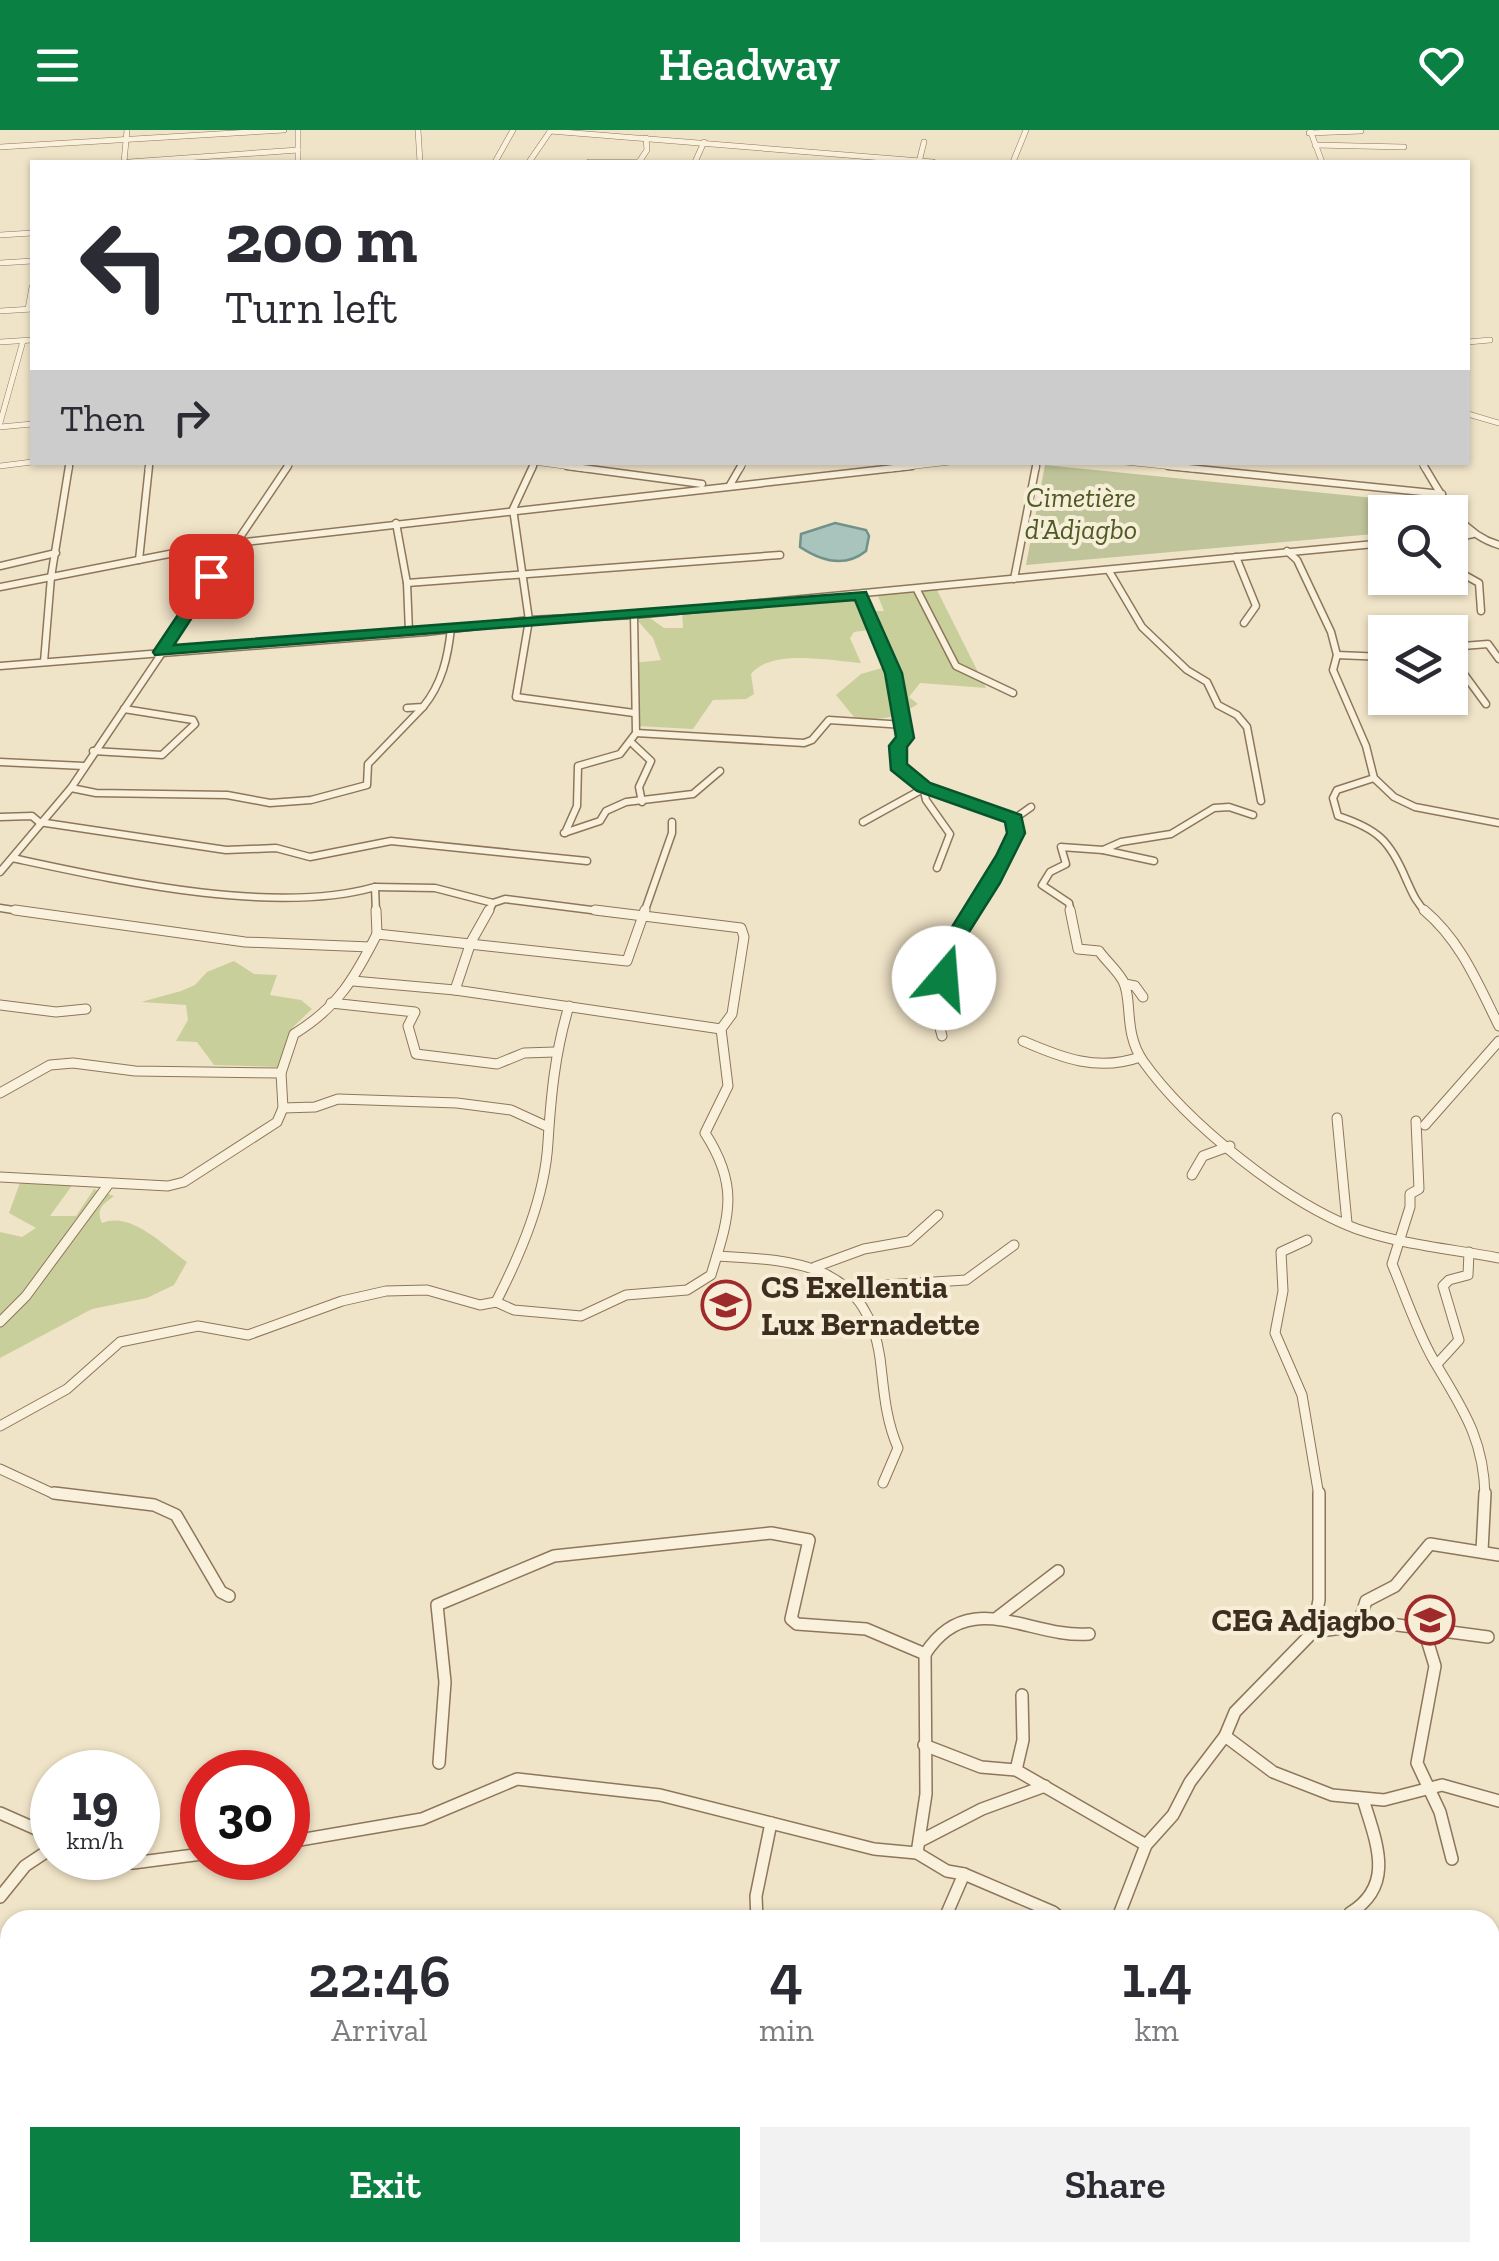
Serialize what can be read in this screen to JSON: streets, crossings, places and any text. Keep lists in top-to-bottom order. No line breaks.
{"parks":["Cimetière d'Adjagbo"],"places":{"school or university":["CS Exellentia Lux Bernadette","CEG Adjagbo"]},"page":{"header":"Headway","turn":["200 m","Turn left"],"then":"Then","speed":"19 km/h","limit":"30","eta":["22:46","Arrival","4","min","1.4","km"],"buttons":["Exit","Share"]}}
